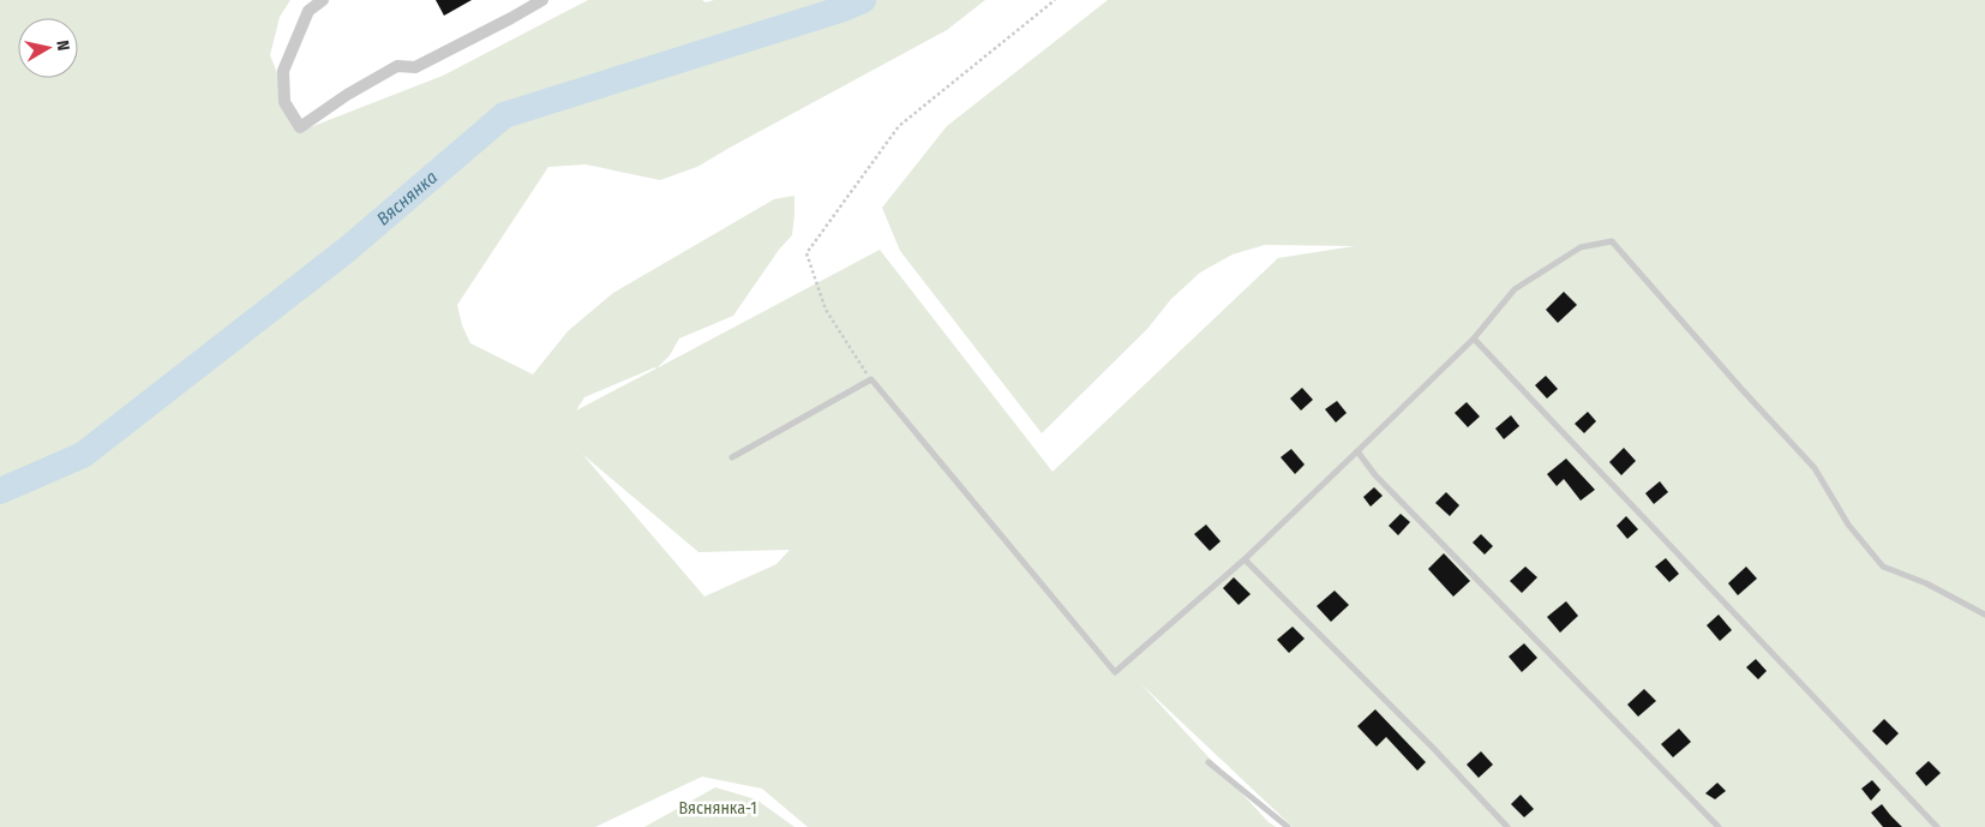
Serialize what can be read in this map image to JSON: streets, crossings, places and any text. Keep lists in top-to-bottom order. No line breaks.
{"water":["Вяснянка"],"parks":["Вяснянка-1"],"north":"right"}
